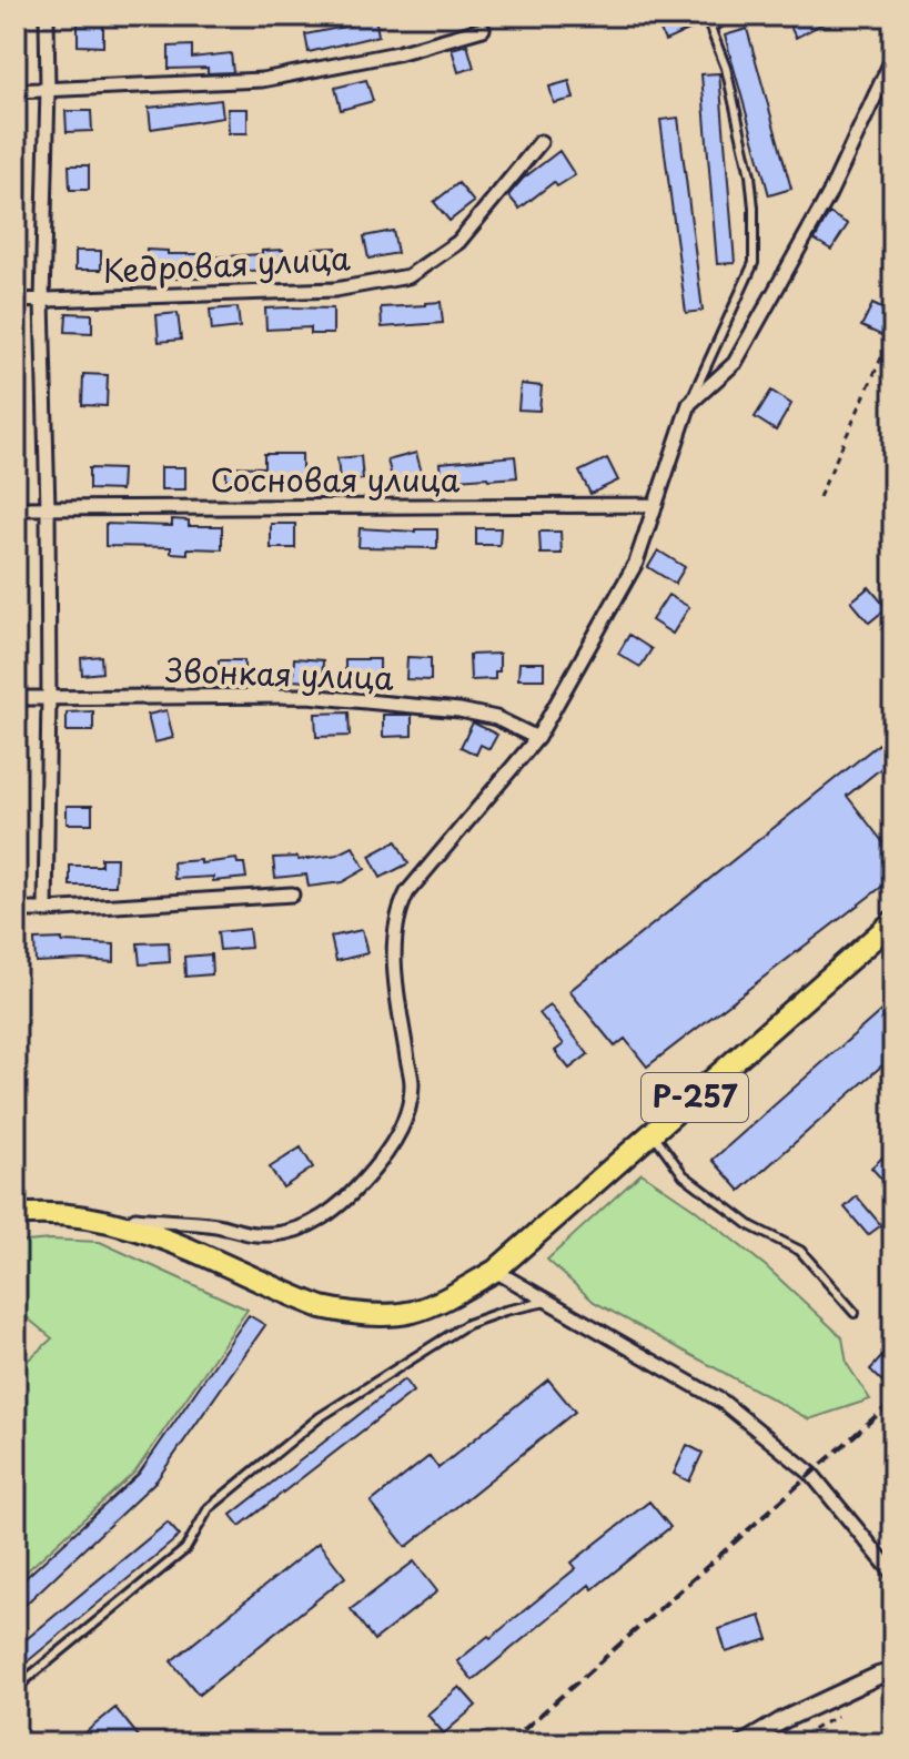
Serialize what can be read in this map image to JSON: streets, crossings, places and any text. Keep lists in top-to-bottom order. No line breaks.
{"streets":{"highway":["Р-257"],"street":["Кедровая улица","Сосновая улица","Звонкая улица"]}}
